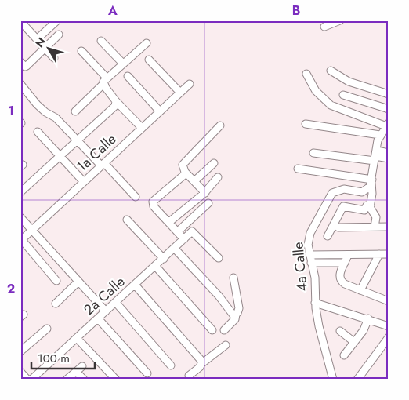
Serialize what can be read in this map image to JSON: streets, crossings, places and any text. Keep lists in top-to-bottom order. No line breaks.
{"streets":{"street":["1a Calle","4a Calle","2a Calle"]},"scale_bar":"100 m","north":"top left","grid":{"columns":["A","B"],"rows":["1","2"]}}
